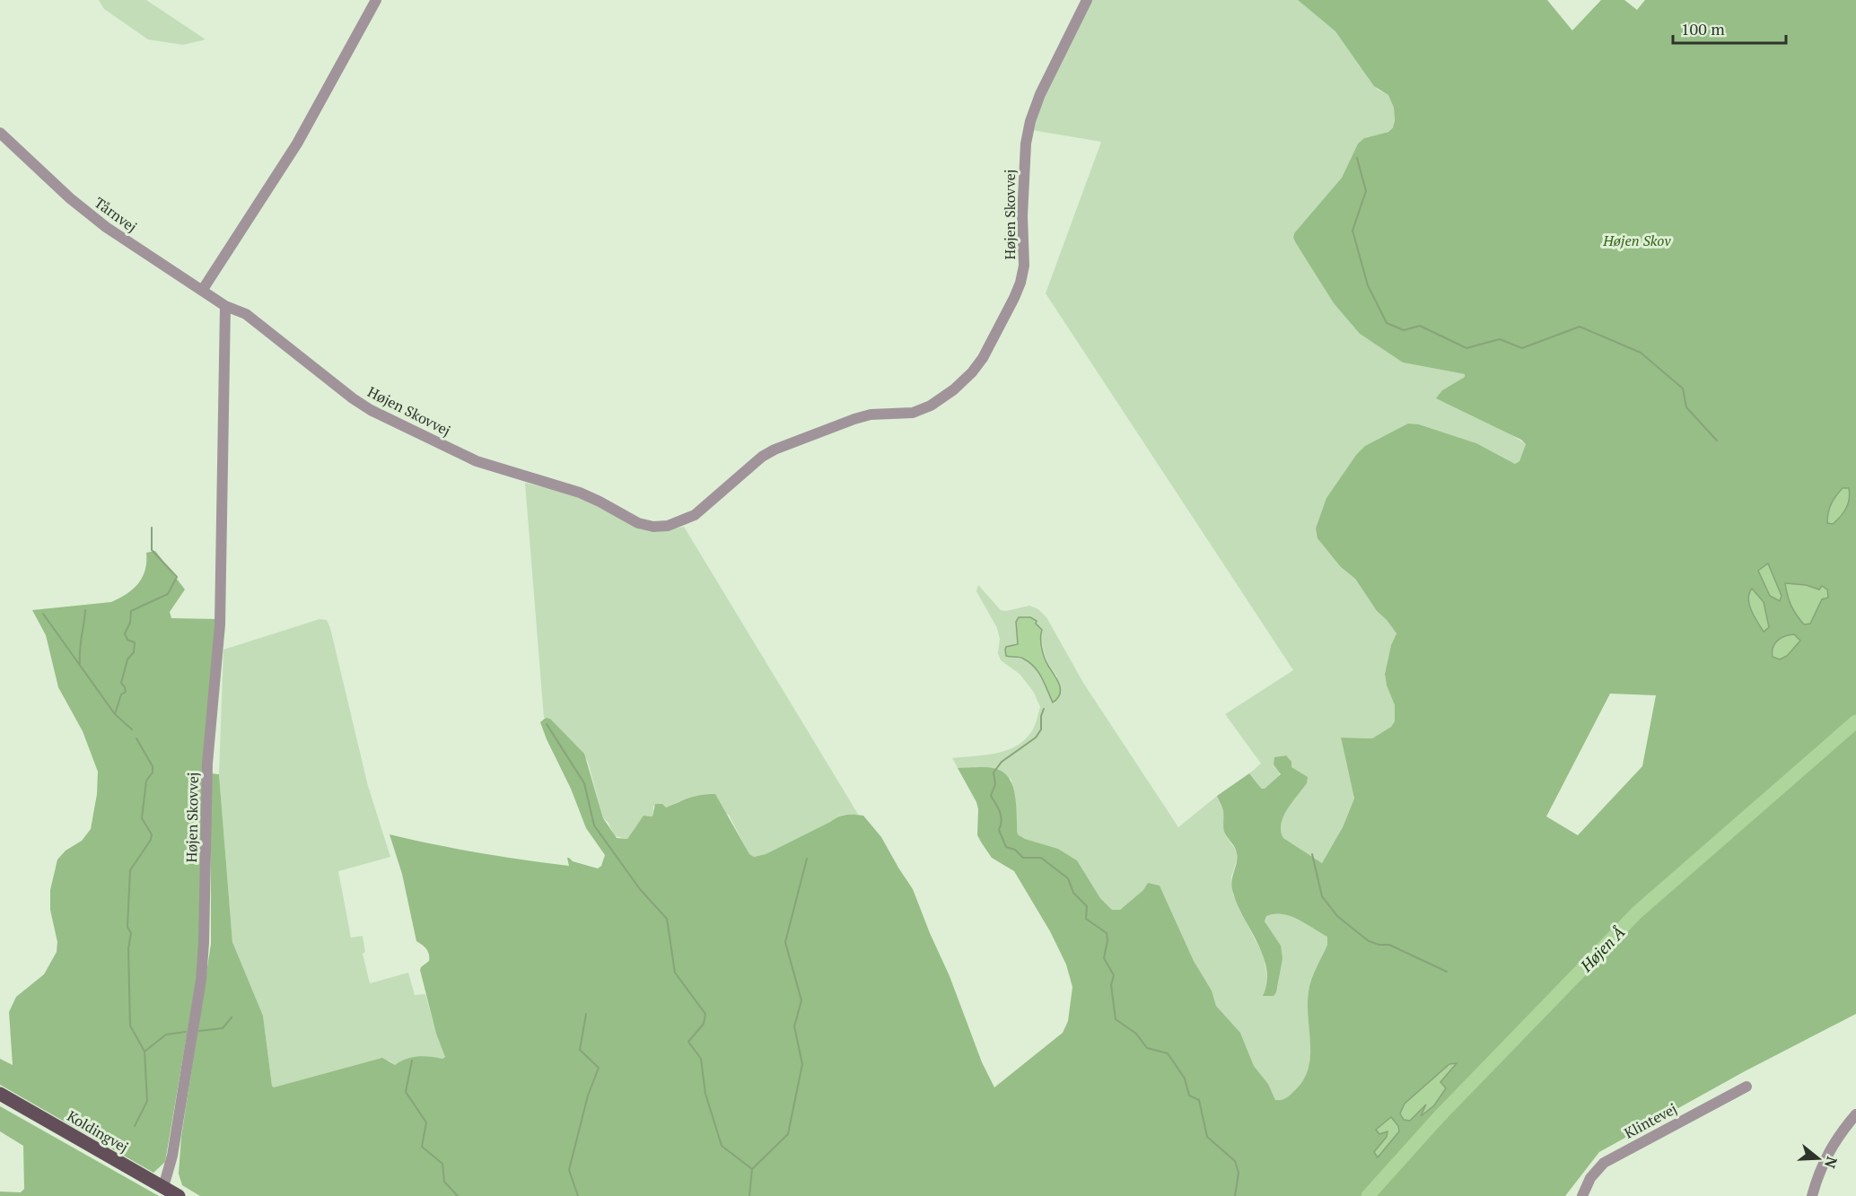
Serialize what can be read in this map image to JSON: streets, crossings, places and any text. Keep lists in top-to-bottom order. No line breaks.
{"streets":{"main road":["Koldingvej"],"street":["Tårnvej","Højen Skovvej","Klintevej"]},"crossings":[["Tårnvej","Højen Skovvej"],["Højen Skovvej","Koldingvej"]],"water":["Højen Å"],"parks":["Højen Skov"],"scale_bar":"100 m","north":"right"}
